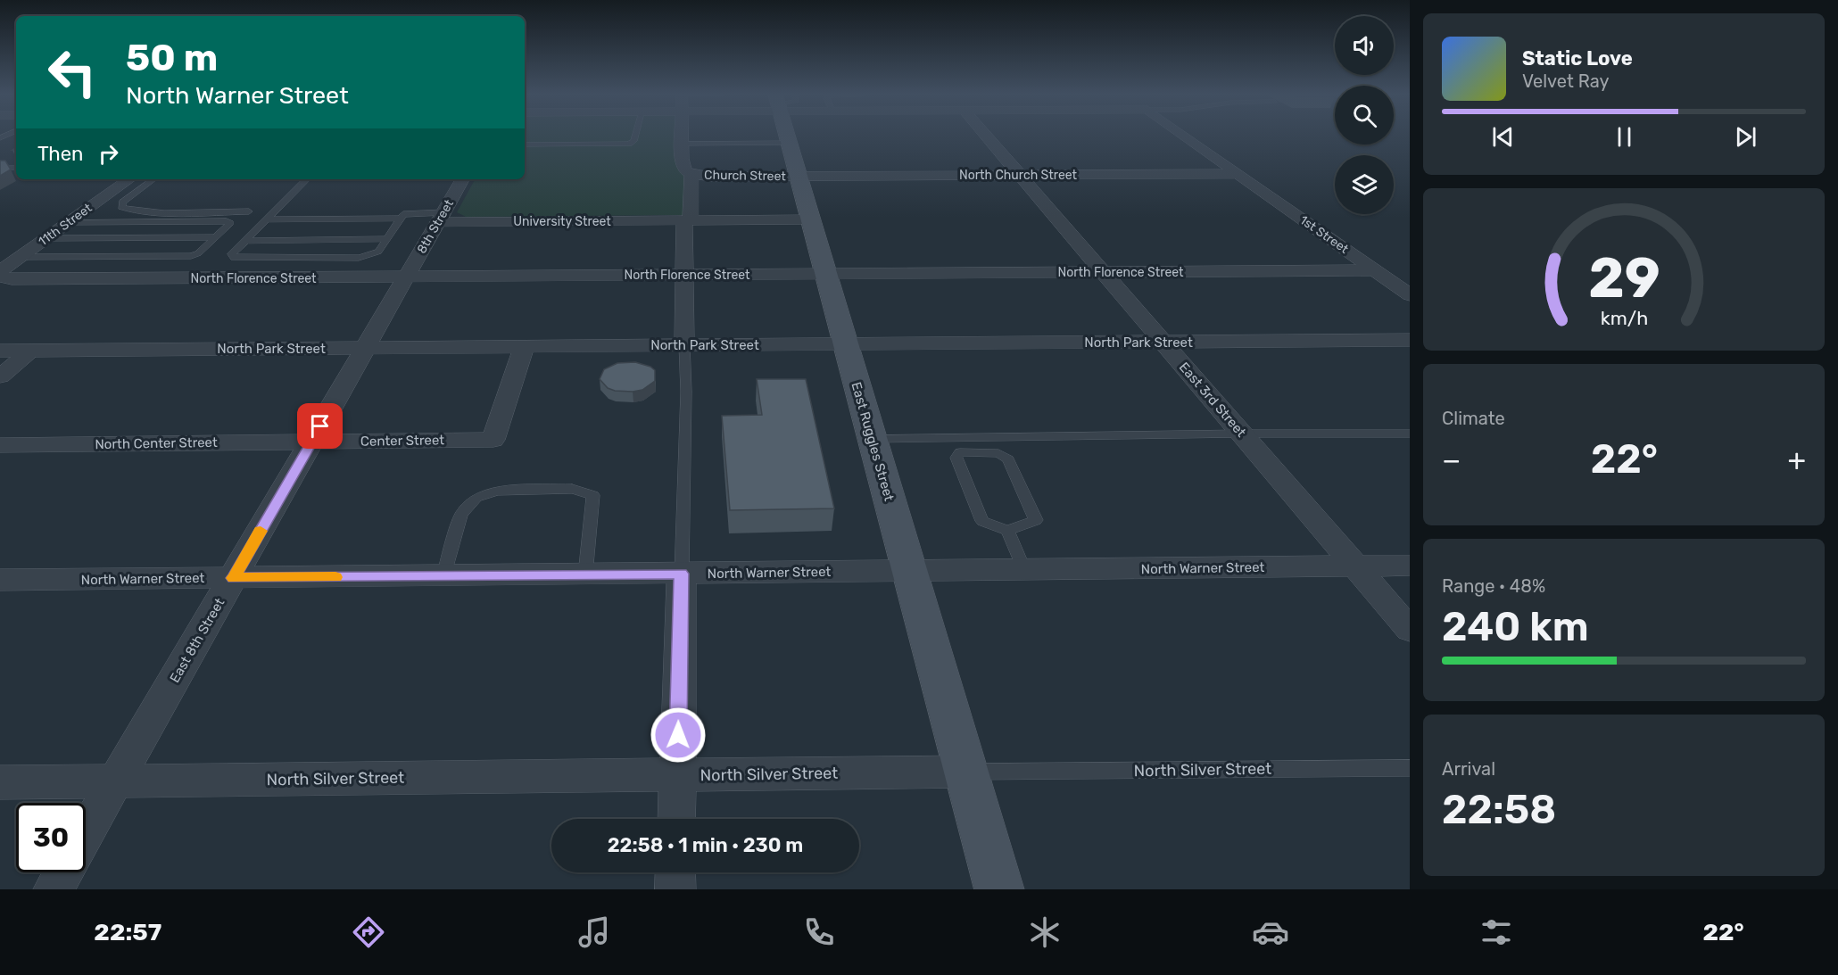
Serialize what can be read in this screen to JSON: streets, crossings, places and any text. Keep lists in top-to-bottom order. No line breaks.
{"streets":{"street":["North Church Street","Church Street","University Street","11th Street","8th Street","1st Street","North Florence Street","North Park Street","East 3rd Street","Center Street","East Ruggles Street","North Center Street","North Warner Street","East 8th Street","North Silver Street"]},"crossings":[["North Church Street","Church Street"],["North Church Street","1st Street"],["North Church Street","East 3rd Street"],["North Church Street","East Ruggles Street"],["Church Street","East Ruggles Street"],["University Street","8th Street"],["University Street","East Ruggles Street"],["11th Street","North Florence Street"],["8th Street","North Florence Street"],["8th Street","East 8th Street"],["1st Street","North Florence Street"],["North Florence Street","East 3rd Street"],["North Florence Street","East Ruggles Street"],["North Florence Street","East 8th Street"],["North Park Street","East 3rd Street"],["North Park Street","Center Street"],["North Park Street","East Ruggles Street"],["North Park Street","East 8th Street"],["East 3rd Street","North Warner Street"],["Center Street","North Center Street"],["Center Street","East 8th Street"],["East Ruggles Street","North Warner Street"],["East Ruggles Street","North Silver Street"],["North Center Street","East 8th Street"],["North Warner Street","East 8th Street"],["East 8th Street","North Silver Street"]],"page":{"turn":["50 m","North Warner Street"],"song":["Static Love","Velvet Ray"],"then":"Then","tile":["Climate",["Range · 48%","240 km"],["Arrival","22:58"]],"heat":["−","22°","+"],"limit":"30","trip":"22:58 · 1 min · 230 m","tabs":["22:57","22°"],"gauge":["29","km/h"]}}
